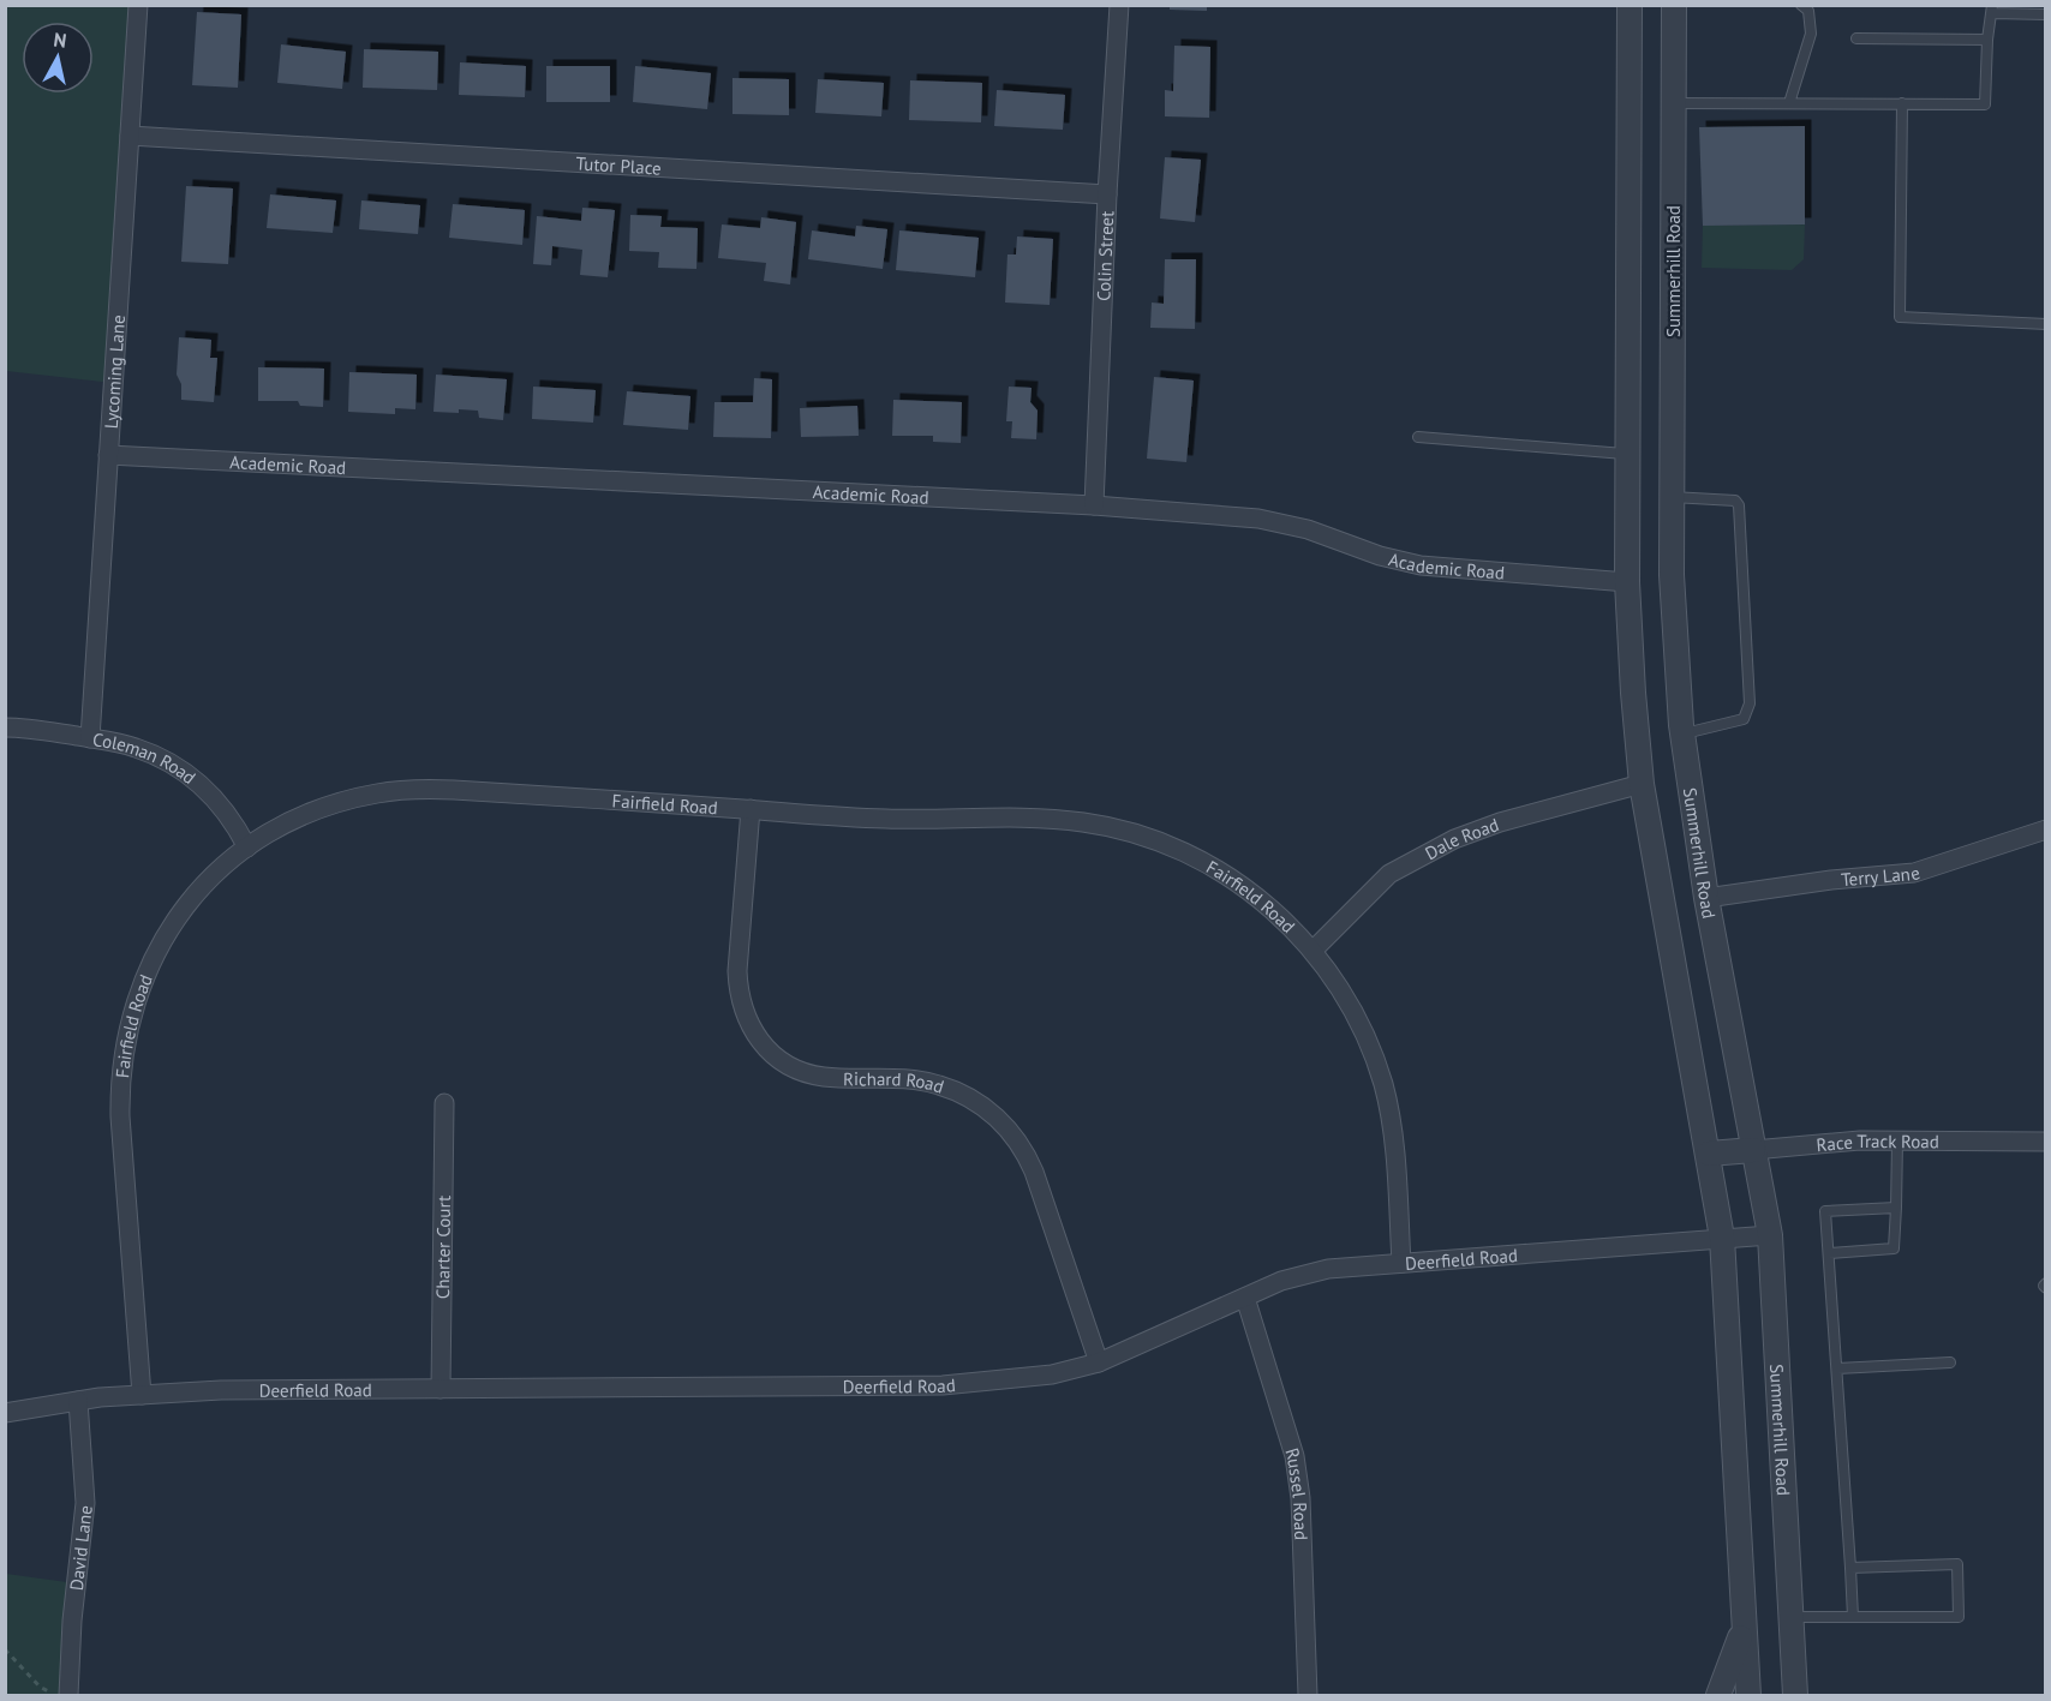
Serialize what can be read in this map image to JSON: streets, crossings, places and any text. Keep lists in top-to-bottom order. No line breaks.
{"streets":{"street":["Tutor Place","Colin Street","Summerhill Road","Lycoming Lane","Academic Road","Coleman Road","Fairfield Road","Dale Road","Terry Lane","Richard Road","Race Track Road","Charter Court","Deerfield Road","Russel Road","David Lane"]},"crossings":[["Tutor Place","Colin Street"],["Tutor Place","Lycoming Lane"],["Colin Street","Academic Road"],["Summerhill Road","Terry Lane"],["Summerhill Road","Race Track Road"],["Summerhill Road","Deerfield Road"],["Lycoming Lane","Academic Road"],["Lycoming Lane","Coleman Road"],["Coleman Road","Fairfield Road"],["Fairfield Road","Dale Road"],["Fairfield Road","Richard Road"],["Fairfield Road","Deerfield Road"],["Richard Road","Deerfield Road"],["Charter Court","Deerfield Road"],["Deerfield Road","Russel Road"],["Deerfield Road","David Lane"]],"north":"top"}
